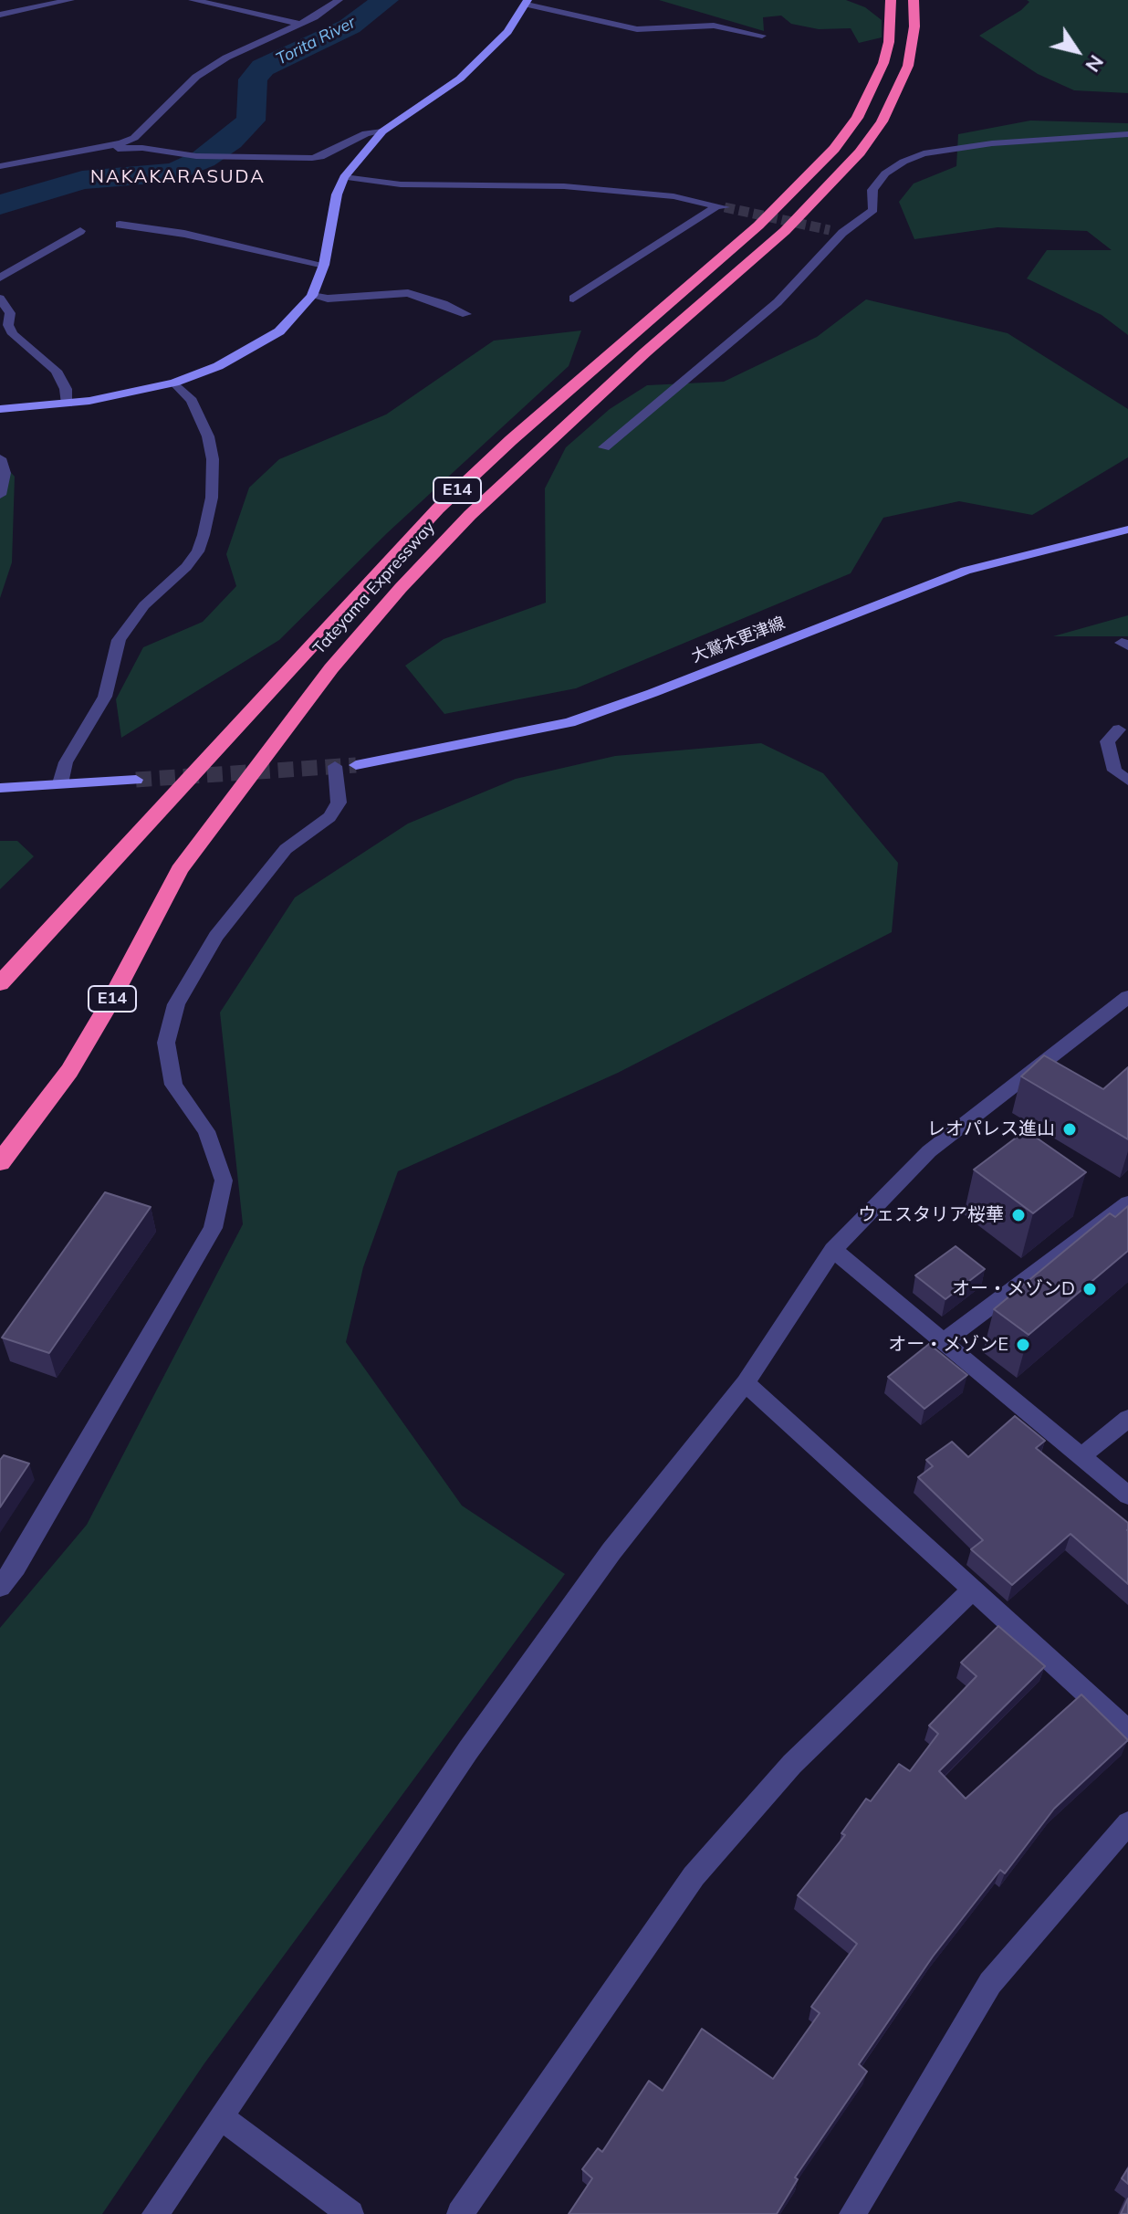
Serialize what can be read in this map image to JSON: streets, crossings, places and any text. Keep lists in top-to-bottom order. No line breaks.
{"streets":{"highway":["E14","Tateyama Expressway"],"street":["大鷲木更津線"]},"districts":["NAKAKARASUDA"],"water":["Torita River"],"places":["レオパレス進山","ウェスタリア桜華","オー・メゾンD","オー・メゾンE"],"north":"bottom right"}
